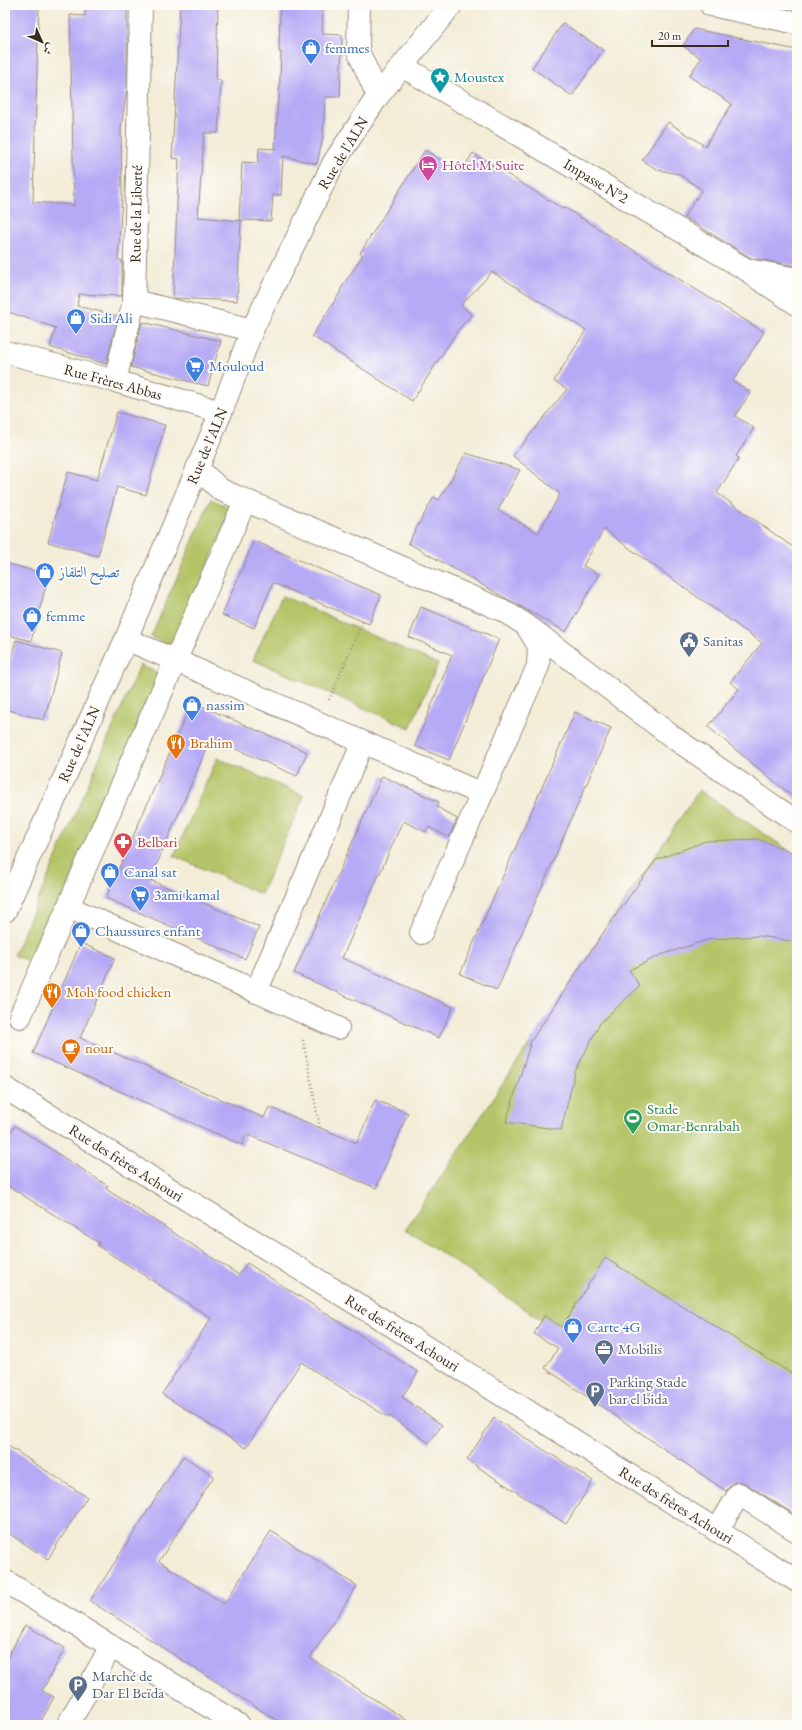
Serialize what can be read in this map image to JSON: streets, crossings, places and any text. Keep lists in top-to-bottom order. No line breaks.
{"streets":{"street":["Rue de l'ALN","Impasse N°2","Rue de la Liberté","Rue Frères Abbas","Rue des frères Achouri"]},"crossings":[["Rue de l'ALN","Impasse N°2"],["Rue de l'ALN","Rue Frères Abbas"],["Rue de la Liberté","Rue Frères Abbas"]],"places":{"shop":["femmes","Sidi Ali","تصليح التلفاز","femme","nassim","Canal sat","Chaussures enfant","Carte 4G"],"place":["Moustex"],"hotel":["Hôtel M Suite"],"supermarket":["Mouloud","3ami kamal"],"public building":["Sanitas"],"restaurant":["Brahim","Moh food chicken"],"pharmacy":["Belbari"],"cafe":["nour"],"sports":["Stade Omar-Benrabah"],"office":["Mobilis"],"parking":["Parking Stade bar el bida","Marché de Dar El Beïda"]},"scale_bar":"20 m","north":"bottom right"}
